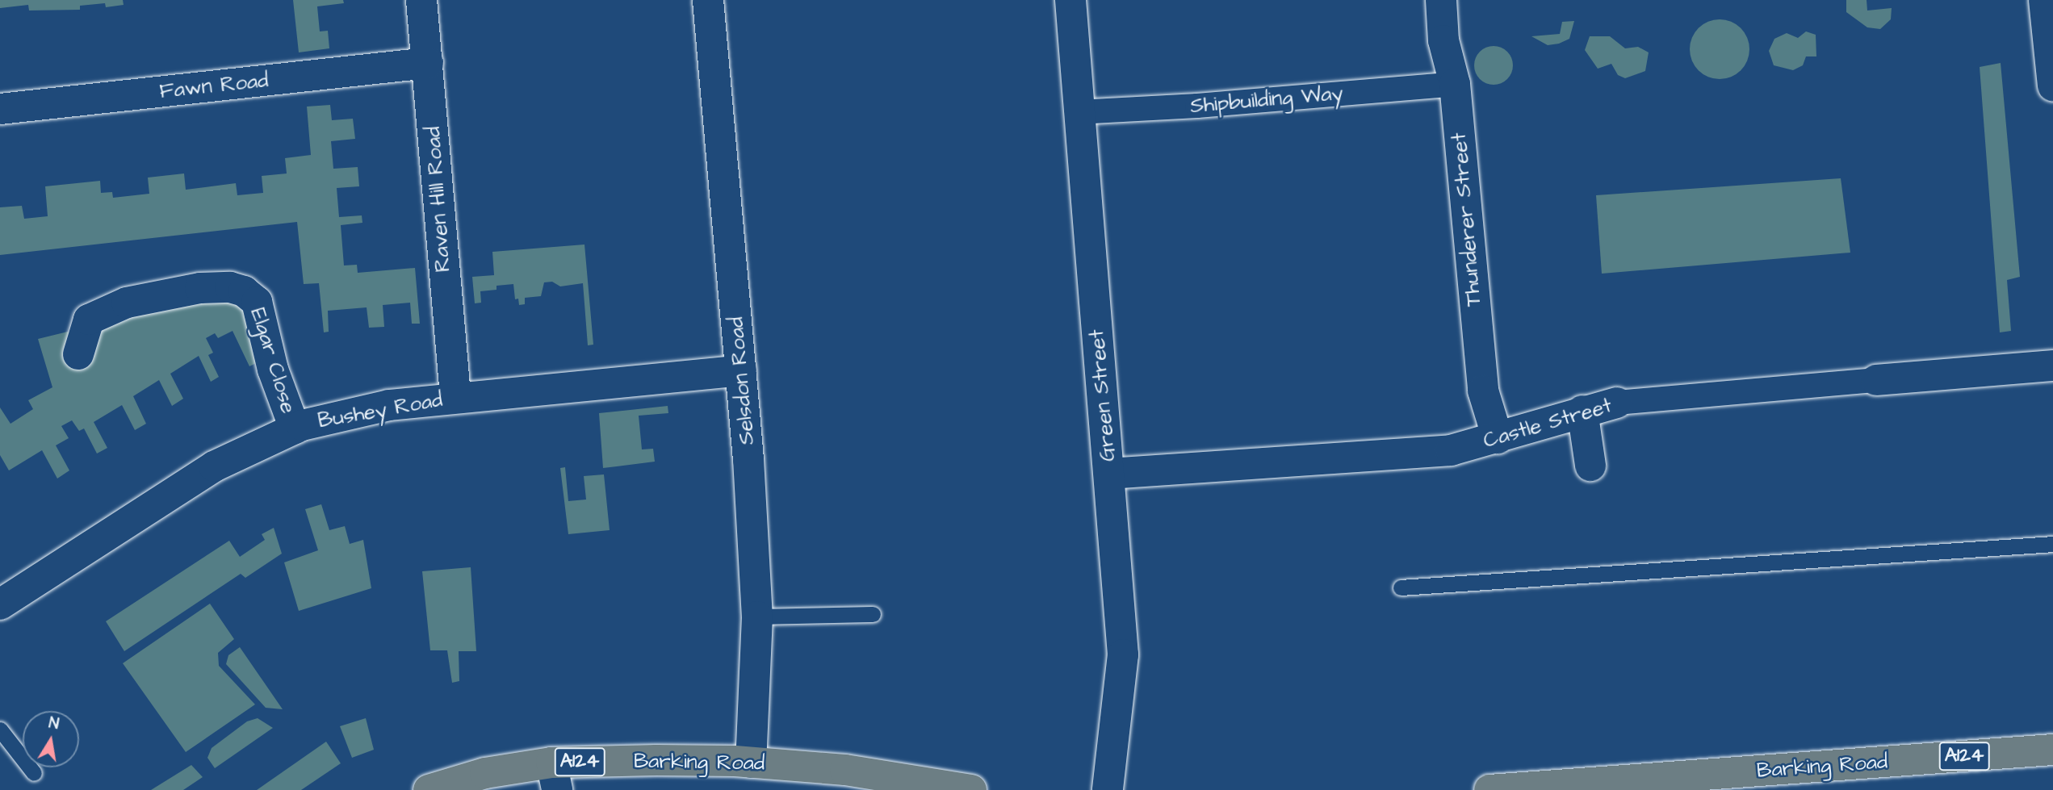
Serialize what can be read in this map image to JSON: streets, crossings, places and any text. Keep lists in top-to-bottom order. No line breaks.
{"streets":{"main road":["A124","Barking Road"],"street":["Fawn Road","Shipbuilding Way","Raven Hill Road","Thunderer Street","Elgar Close","Selsdon Road","Green Street","Bushey Road","Castle Street"]},"crossings":[["Fawn Road","Raven Hill Road"],["Shipbuilding Way","Thunderer Street"],["Shipbuilding Way","Green Street"],["Raven Hill Road","Bushey Road"],["Thunderer Street","Castle Street"],["Elgar Close","Bushey Road"],["Selsdon Road","Bushey Road"],["Selsdon Road","Barking Road"],["Green Street","Castle Street"]],"north":"top"}
